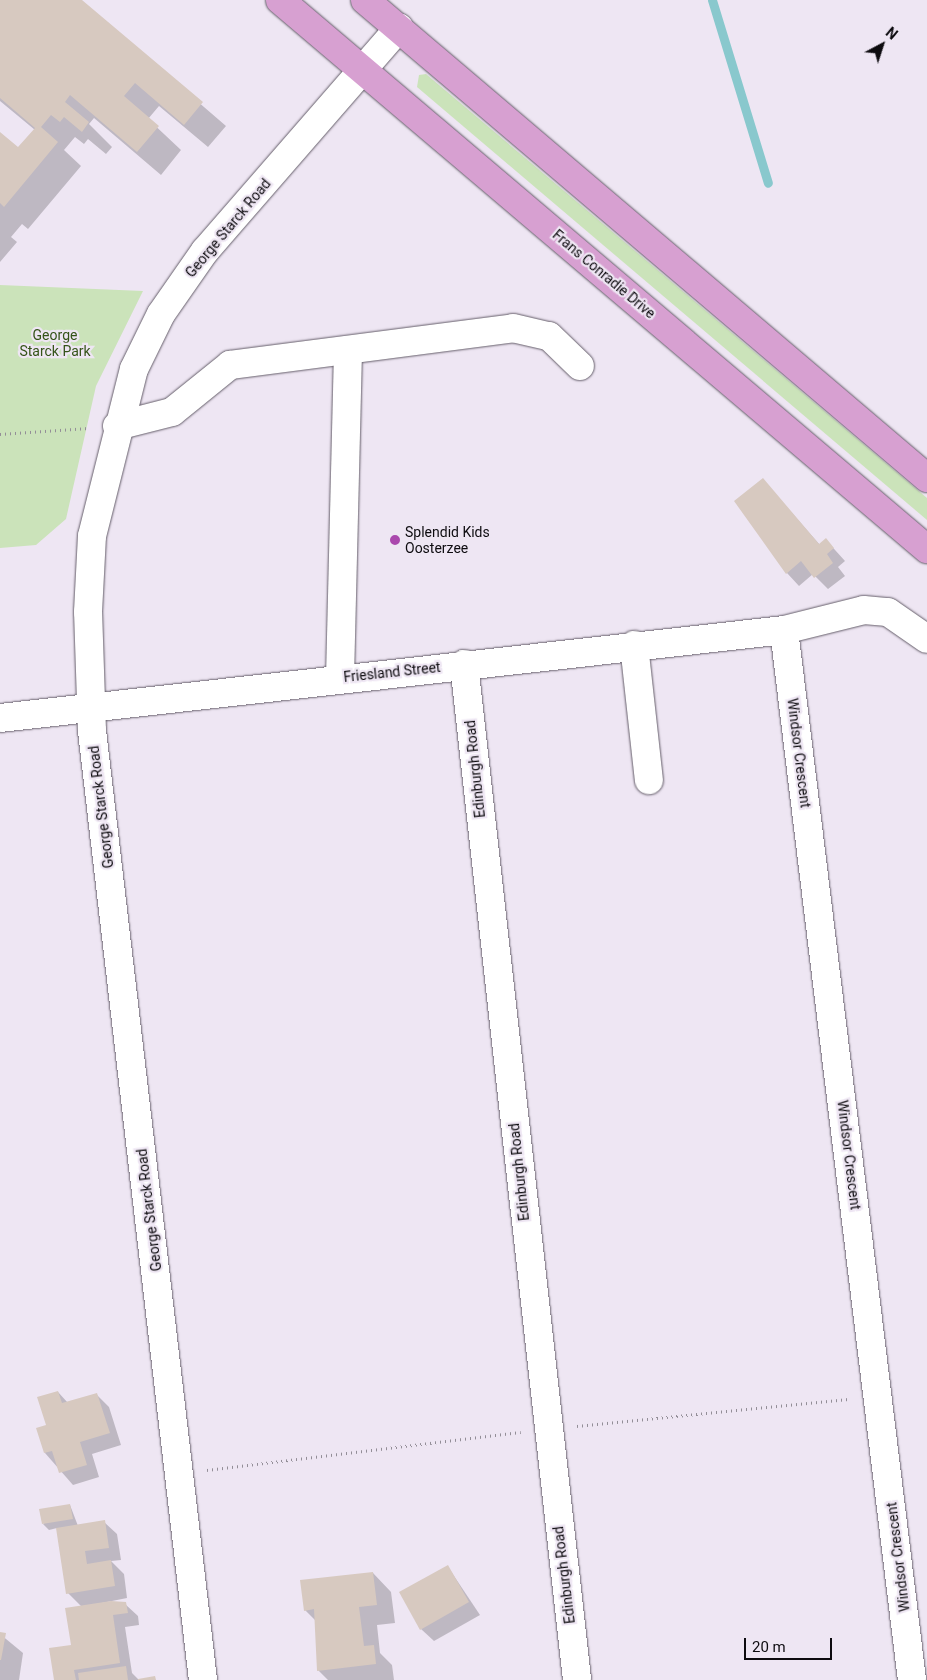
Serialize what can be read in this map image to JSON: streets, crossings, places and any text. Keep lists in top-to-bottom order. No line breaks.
{"streets":{"main road":["Frans Conradie Drive"],"street":["George Starck Road","Friesland Street","Windsor Crescent","Edinburgh Road"]},"crossings":[["George Starck Road","Frans Conradie Drive"],["George Starck Road","Friesland Street"],["Friesland Street","Windsor Crescent"],["Friesland Street","Edinburgh Road"]],"parks":["George Starck Park"],"places":["Splendid Kids Oosterzee"],"scale_bar":"20 m","north":"top right"}
